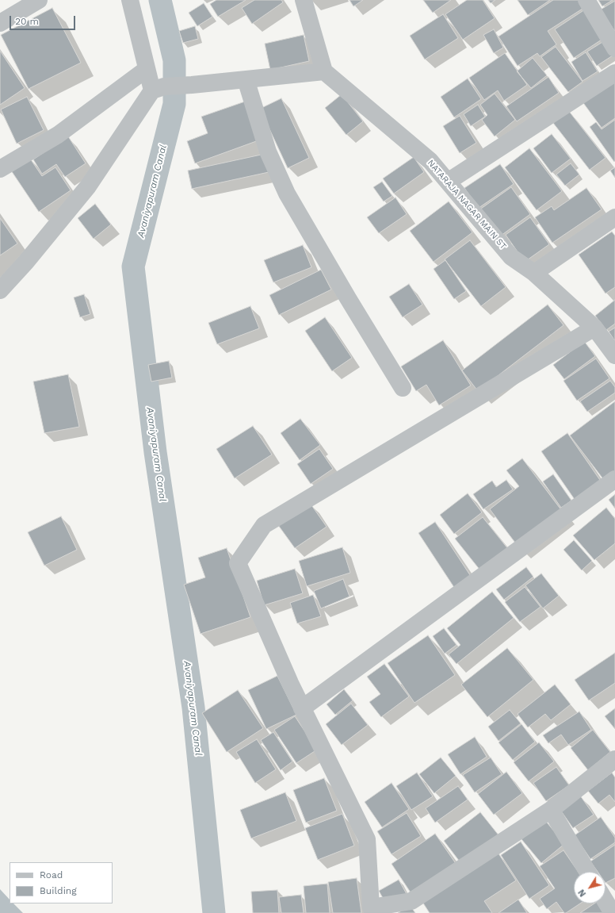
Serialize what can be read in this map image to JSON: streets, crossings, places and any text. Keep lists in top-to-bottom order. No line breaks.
{"streets":{"street":["NATARAJA NAGAR MAIN ST"]},"water":["Avaniyapuram Canal"],"legend":["Road","Building"],"scale_bar":"20 m","north":"bottom left"}
